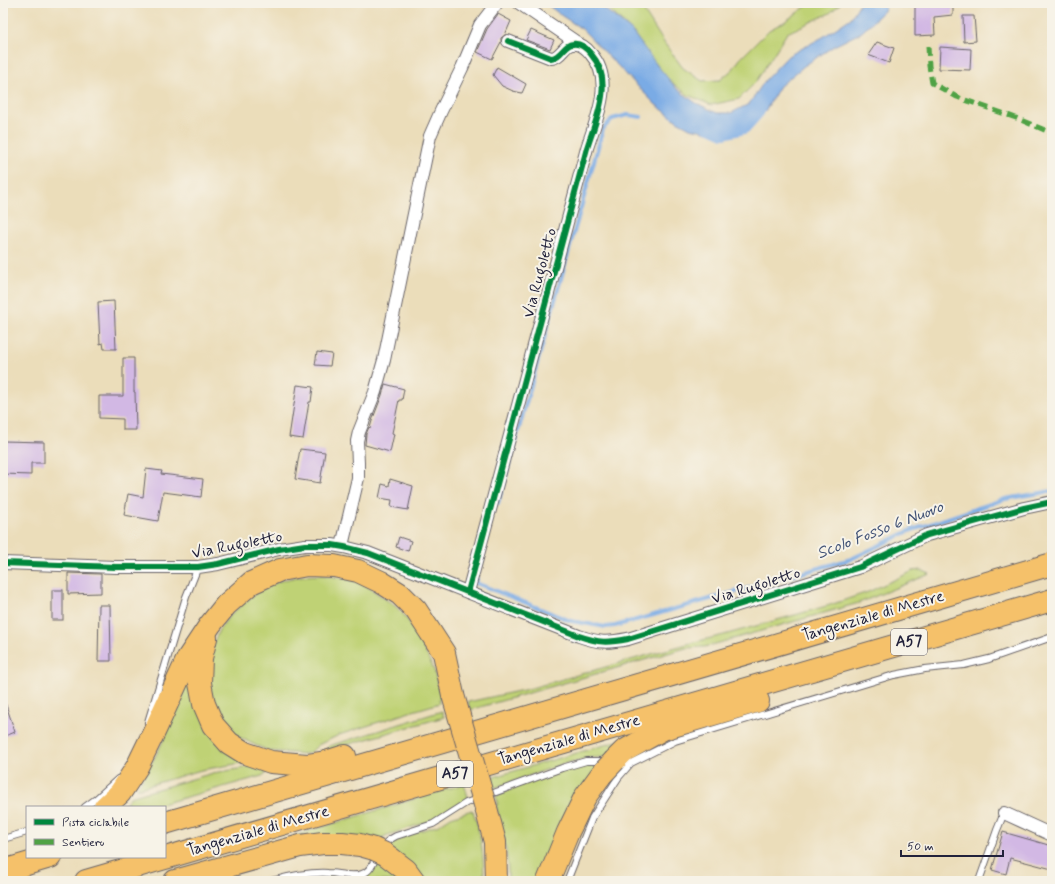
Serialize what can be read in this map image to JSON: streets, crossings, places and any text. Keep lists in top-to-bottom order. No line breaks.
{"streets":{"highway":["Tangenziale di Mestre","A57"],"street":["Via Rugoletto"]},"crossings":[["Tangenziale di Mestre","A57"]],"water":["Scolo Fosso 6 Nuovo"],"legend":["Pista ciclabile","Sentiero"],"scale_bar":"50 m"}
